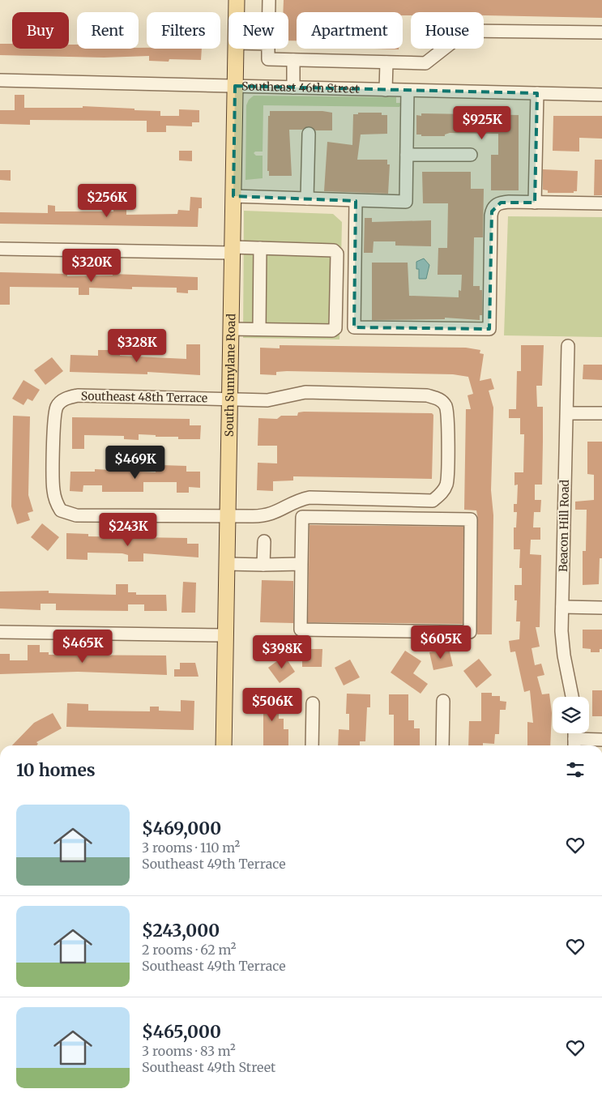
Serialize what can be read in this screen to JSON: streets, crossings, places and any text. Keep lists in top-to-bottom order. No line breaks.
{"streets":{"main road":["South Sunnylane Road"],"street":["Southeast 46th Street","Southeast 48th Terrace","Beacon Hill Road"]},"crossings":[["Southeast 46th Street","South Sunnylane Road"],["South Sunnylane Road","Southeast 48th Terrace"]],"page":{"chip":["Buy","Rent","Filters","New","Apartment","House"],"price":["$925K","$256K","$320K","$328K","$469K","$243K","$605K","$465K","$398K","$506K"],"heading":"10 homes","list":[{"name":"$469,000","note":"3 rooms · 110 m² · Southeast 49th Terrace"},{"name":"$243,000","note":"2 rooms · 62 m² · Southeast 49th Terrace"},{"name":"$465,000","note":"3 rooms · 83 m² · Southeast 49th Street"}]}}
